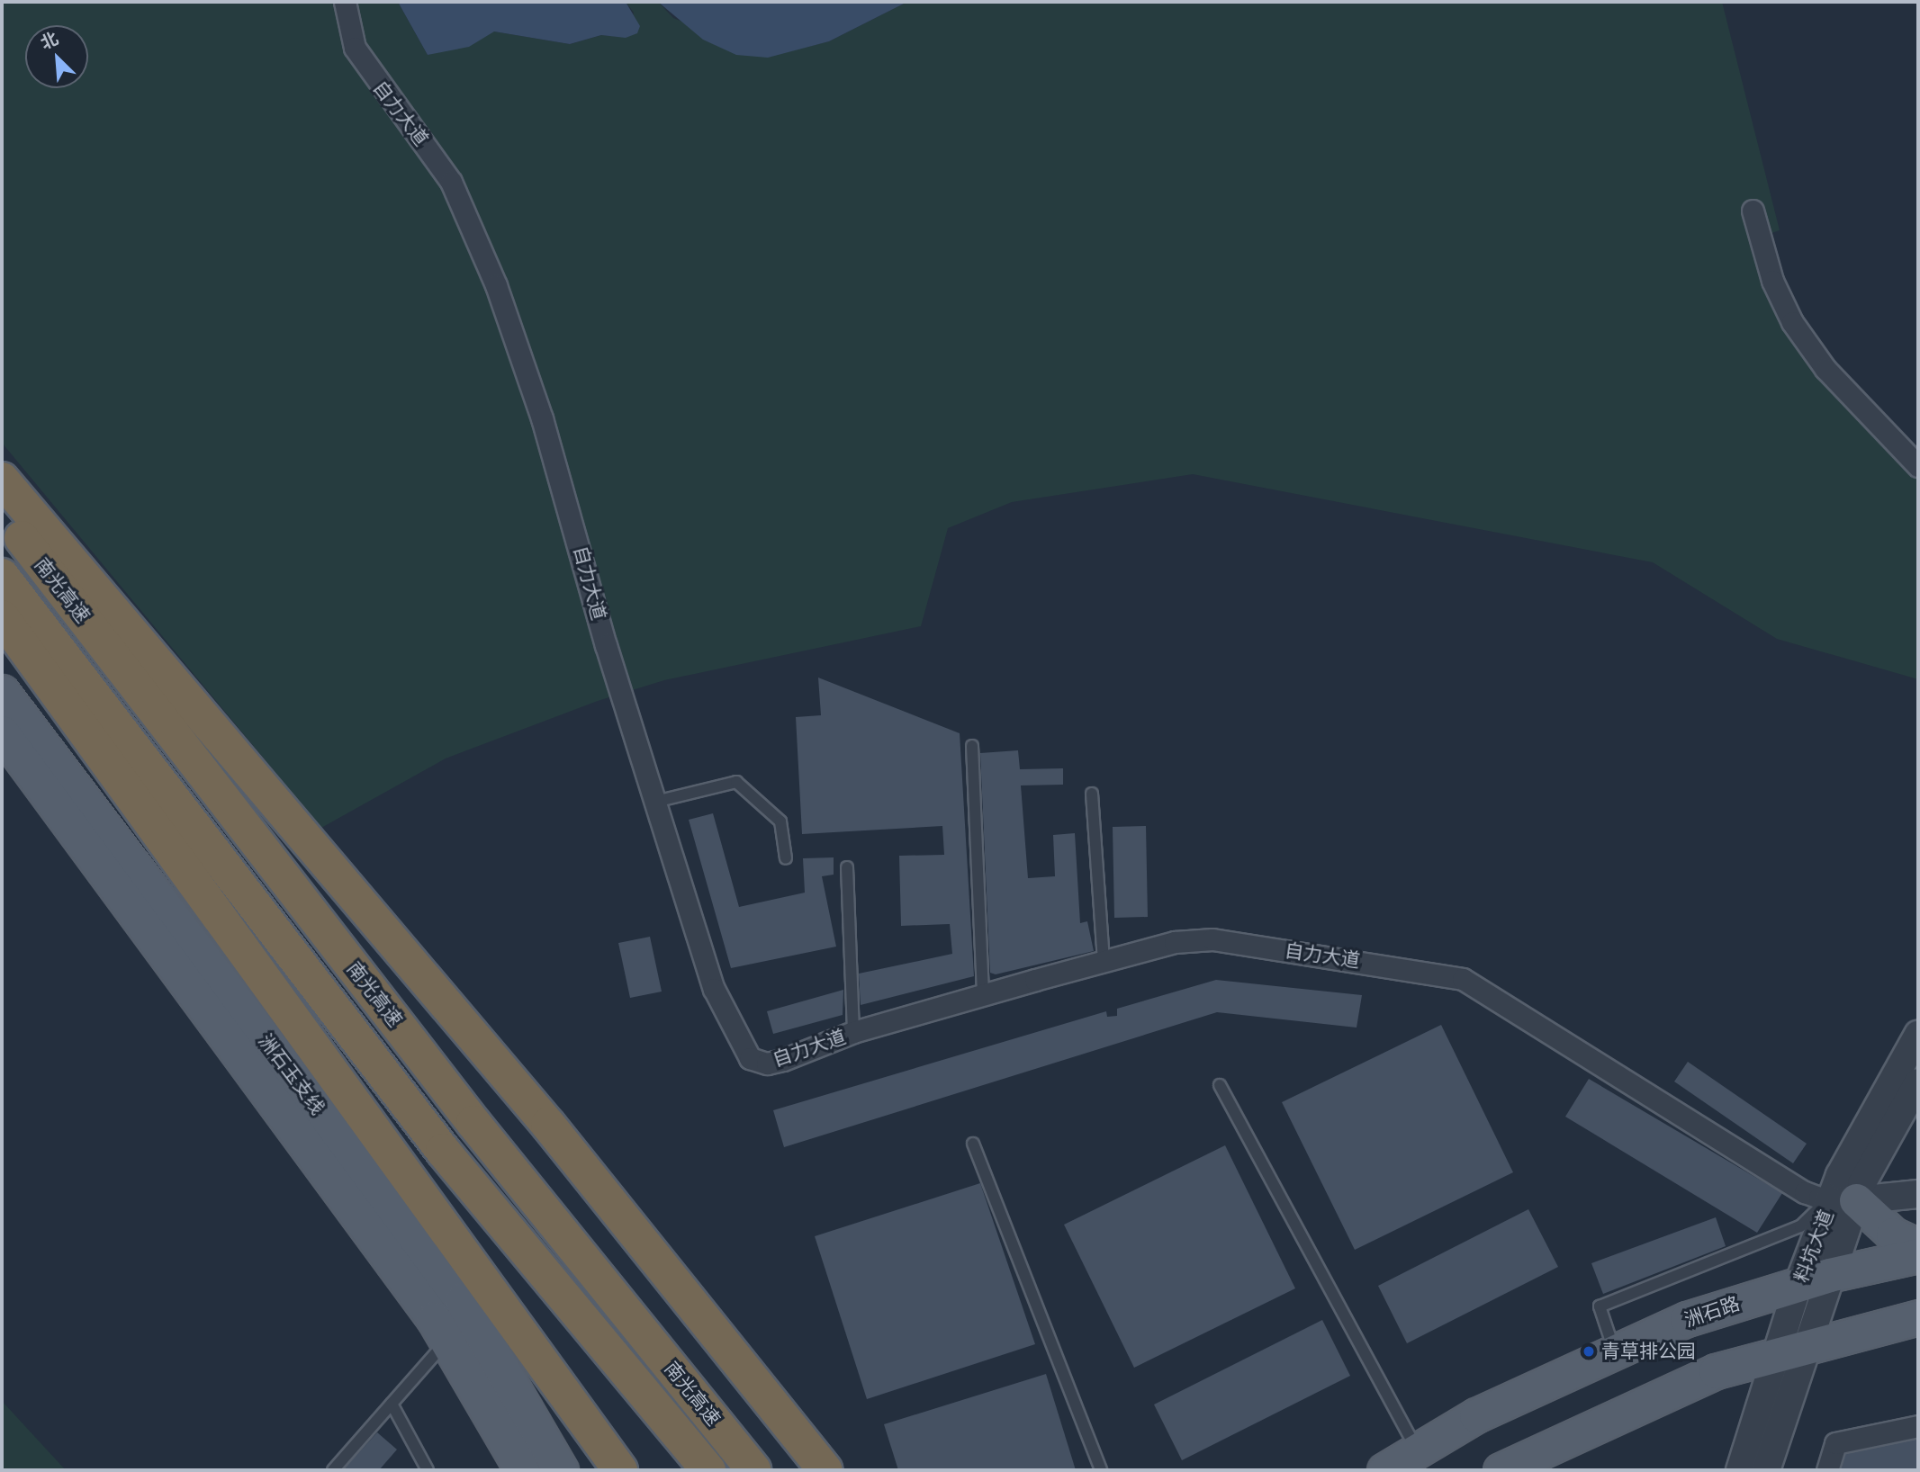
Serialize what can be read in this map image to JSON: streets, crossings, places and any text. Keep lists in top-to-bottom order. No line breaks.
{"streets":{"highway":["南光高速"],"main road":["洲石玉支线","洲石路"],"street":["自力大道","料坑大道"]},"crossings":[["自力大道","料坑大道"],["料坑大道","洲石路"]],"places":["青草排公园"],"north":"top left"}
